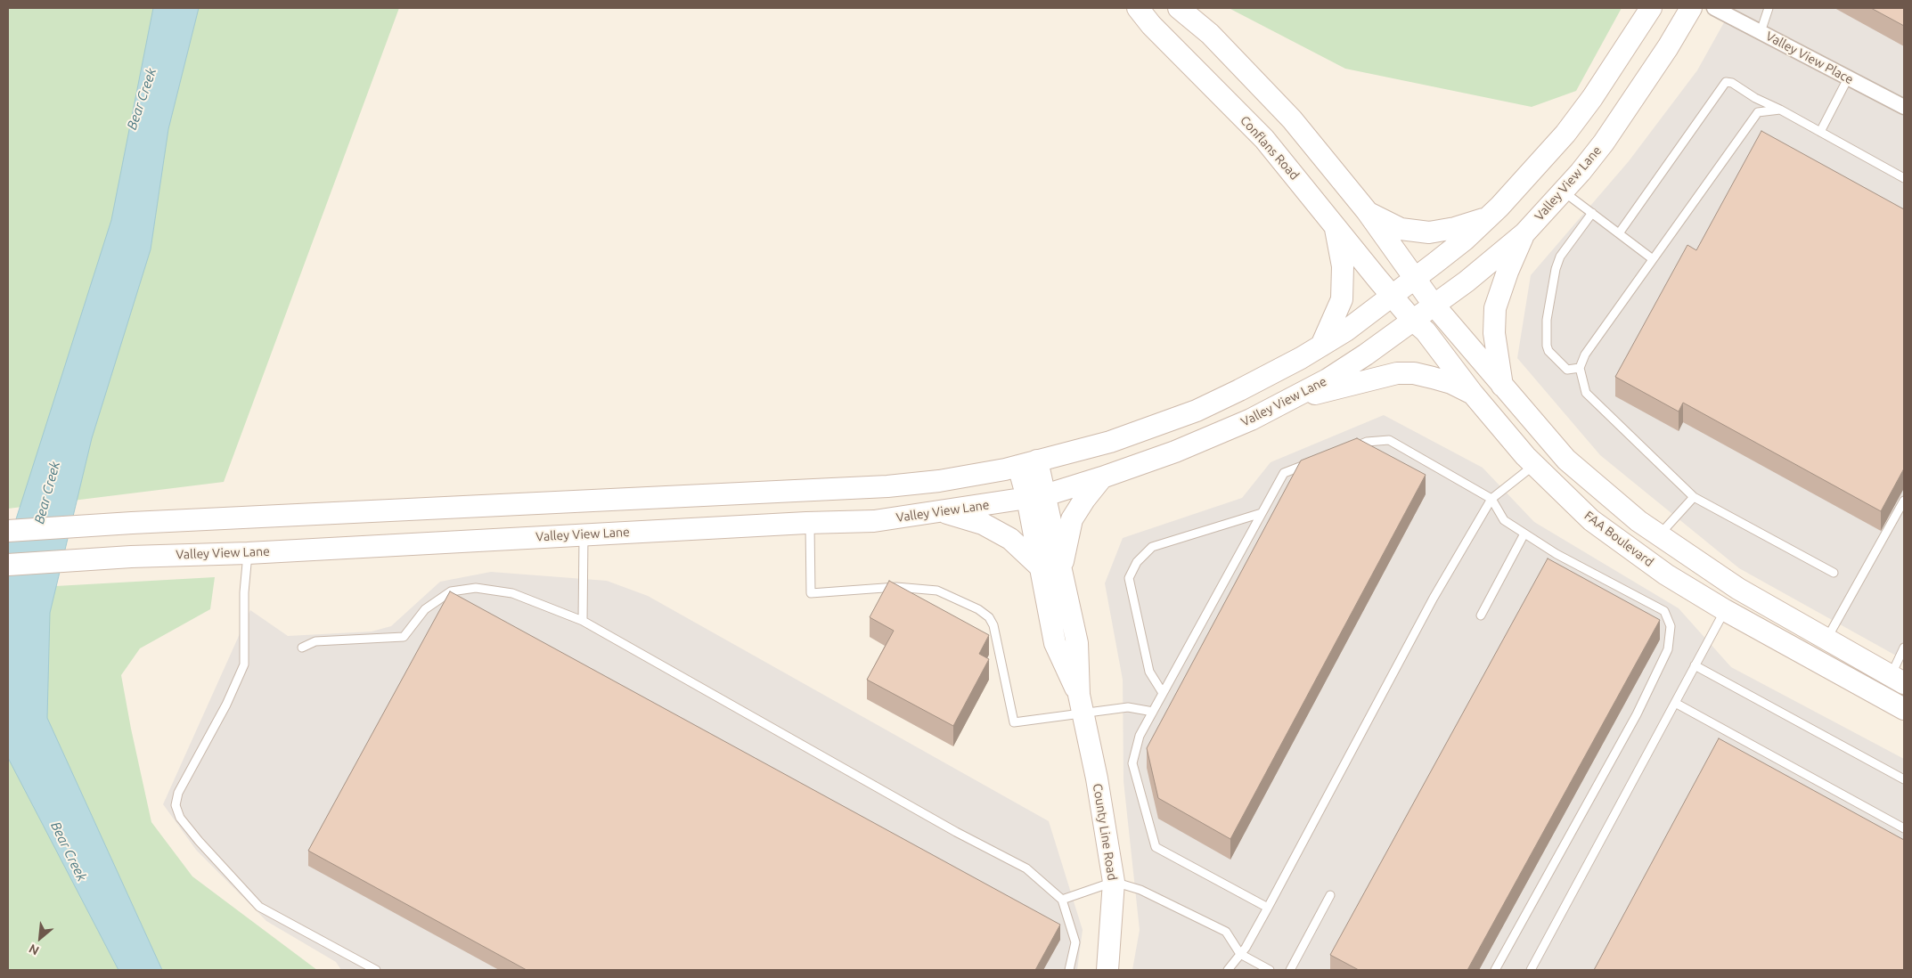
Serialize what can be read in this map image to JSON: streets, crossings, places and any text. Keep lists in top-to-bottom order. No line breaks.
{"streets":{"main road":["Conflans Road","Valley View Lane","FAA Boulevard","County Line Road"],"street":["Valley View Place"]},"crossings":[["Conflans Road","FAA Boulevard"],["Valley View Lane","FAA Boulevard"],["Valley View Lane","County Line Road"]],"water":["Bear Creek"],"north":"bottom left"}
